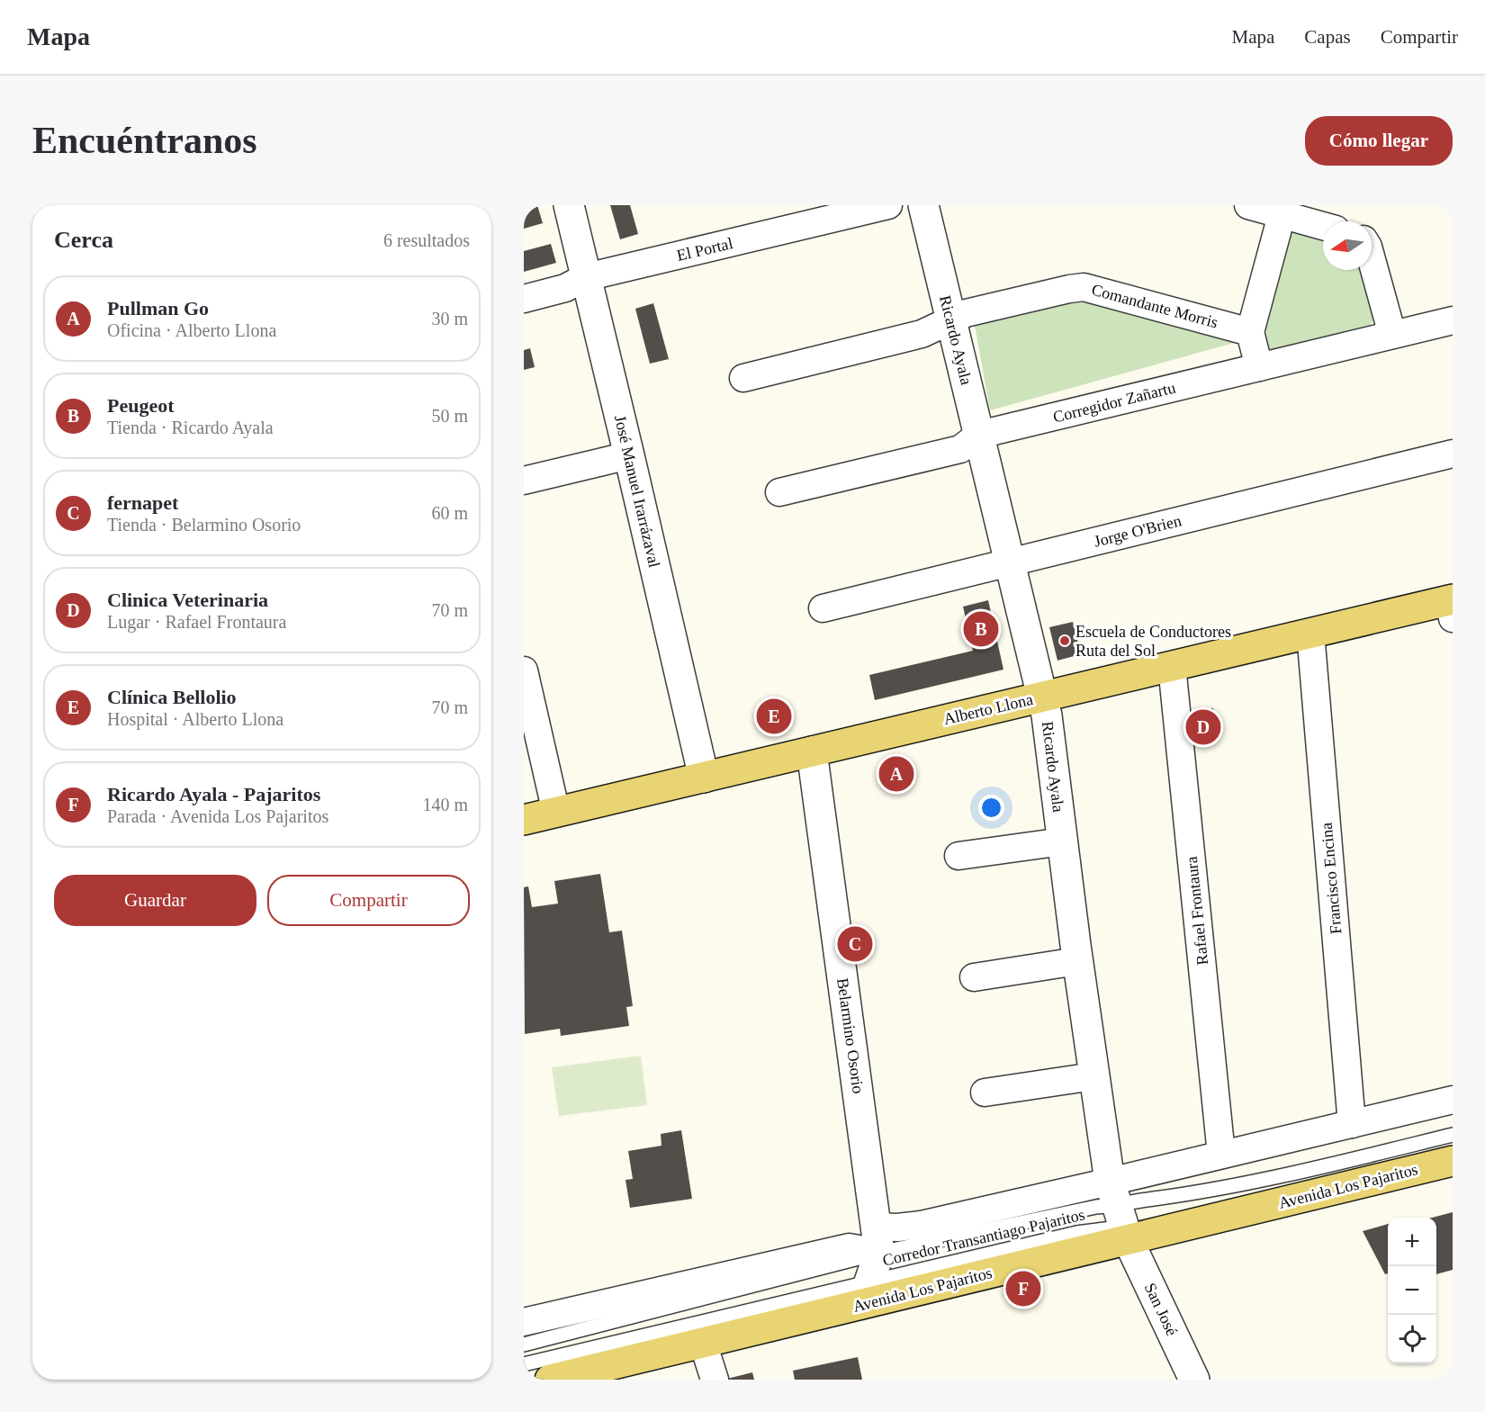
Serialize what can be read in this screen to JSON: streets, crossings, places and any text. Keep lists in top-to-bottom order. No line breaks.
{"streets":{"main road":["Alberto Llona","Avenida Los Pajaritos"],"street":["El Portal","Comandante Morris","Ricardo Ayala","Corregidor Zañartu","José Manuel Irarrázaval","Jorge O'Brien","Francisco Encina","Rafael Frontaura","Belarmino Osorio","San José"],"lane":["Corredor Transantiago Pajaritos"]},"crossings":[["El Portal","José Manuel Irarrázaval"],["Comandante Morris","Ricardo Ayala"],["Ricardo Ayala","Corregidor Zañartu"],["Ricardo Ayala","Jorge O'Brien"],["Ricardo Ayala","Alberto Llona"],["Ricardo Ayala","Avenida Los Pajaritos"],["Ricardo Ayala","Corredor Transantiago Pajaritos"],["Ricardo Ayala","San José"],["José Manuel Irarrázaval","Alberto Llona"],["Alberto Llona","Francisco Encina"],["Alberto Llona","Rafael Frontaura"],["Alberto Llona","Belarmino Osorio"],["Francisco Encina","Avenida Los Pajaritos"],["Rafael Frontaura","Avenida Los Pajaritos"],["Belarmino Osorio","Avenida Los Pajaritos"],["Belarmino Osorio","Corredor Transantiago Pajaritos"],["Avenida Los Pajaritos","Corredor Transantiago Pajaritos"],["Avenida Los Pajaritos","San José"],["Corredor Transantiago Pajaritos","San José"]],"places":["Escuela de Conductores Ruta del Sol"],"north":"left","page":{"header":"Mapa","nav":["Mapa","Capas","Compartir"],"buttons":["Cómo llegar",["Guardar","Compartir"]],"title":"Encuéntranos","heading":["Cerca","6 resultados"],"list":[{"mark":"A","name":"Pullman Go","note":"Oficina · Alberto Llona","value":"30 m"},{"mark":"B","name":"Peugeot","note":"Tienda · Ricardo Ayala","value":"50 m"},{"mark":"C","name":"fernapet","note":"Tienda · Belarmino Osorio","value":"60 m"},{"mark":"D","name":"Clinica Veterinaria","note":"Lugar · Rafael Frontaura","value":"70 m"},{"mark":"E","name":"Clínica Bellolio","note":"Hospital · Alberto Llona","value":"70 m"},{"mark":"F","name":"Ricardo Ayala - Pajaritos","note":"Parada · Avenida Los Pajaritos","value":"140 m"}],"pins":["B","E","D","A","C","F"],"map_buttons":["+","−"]}}
